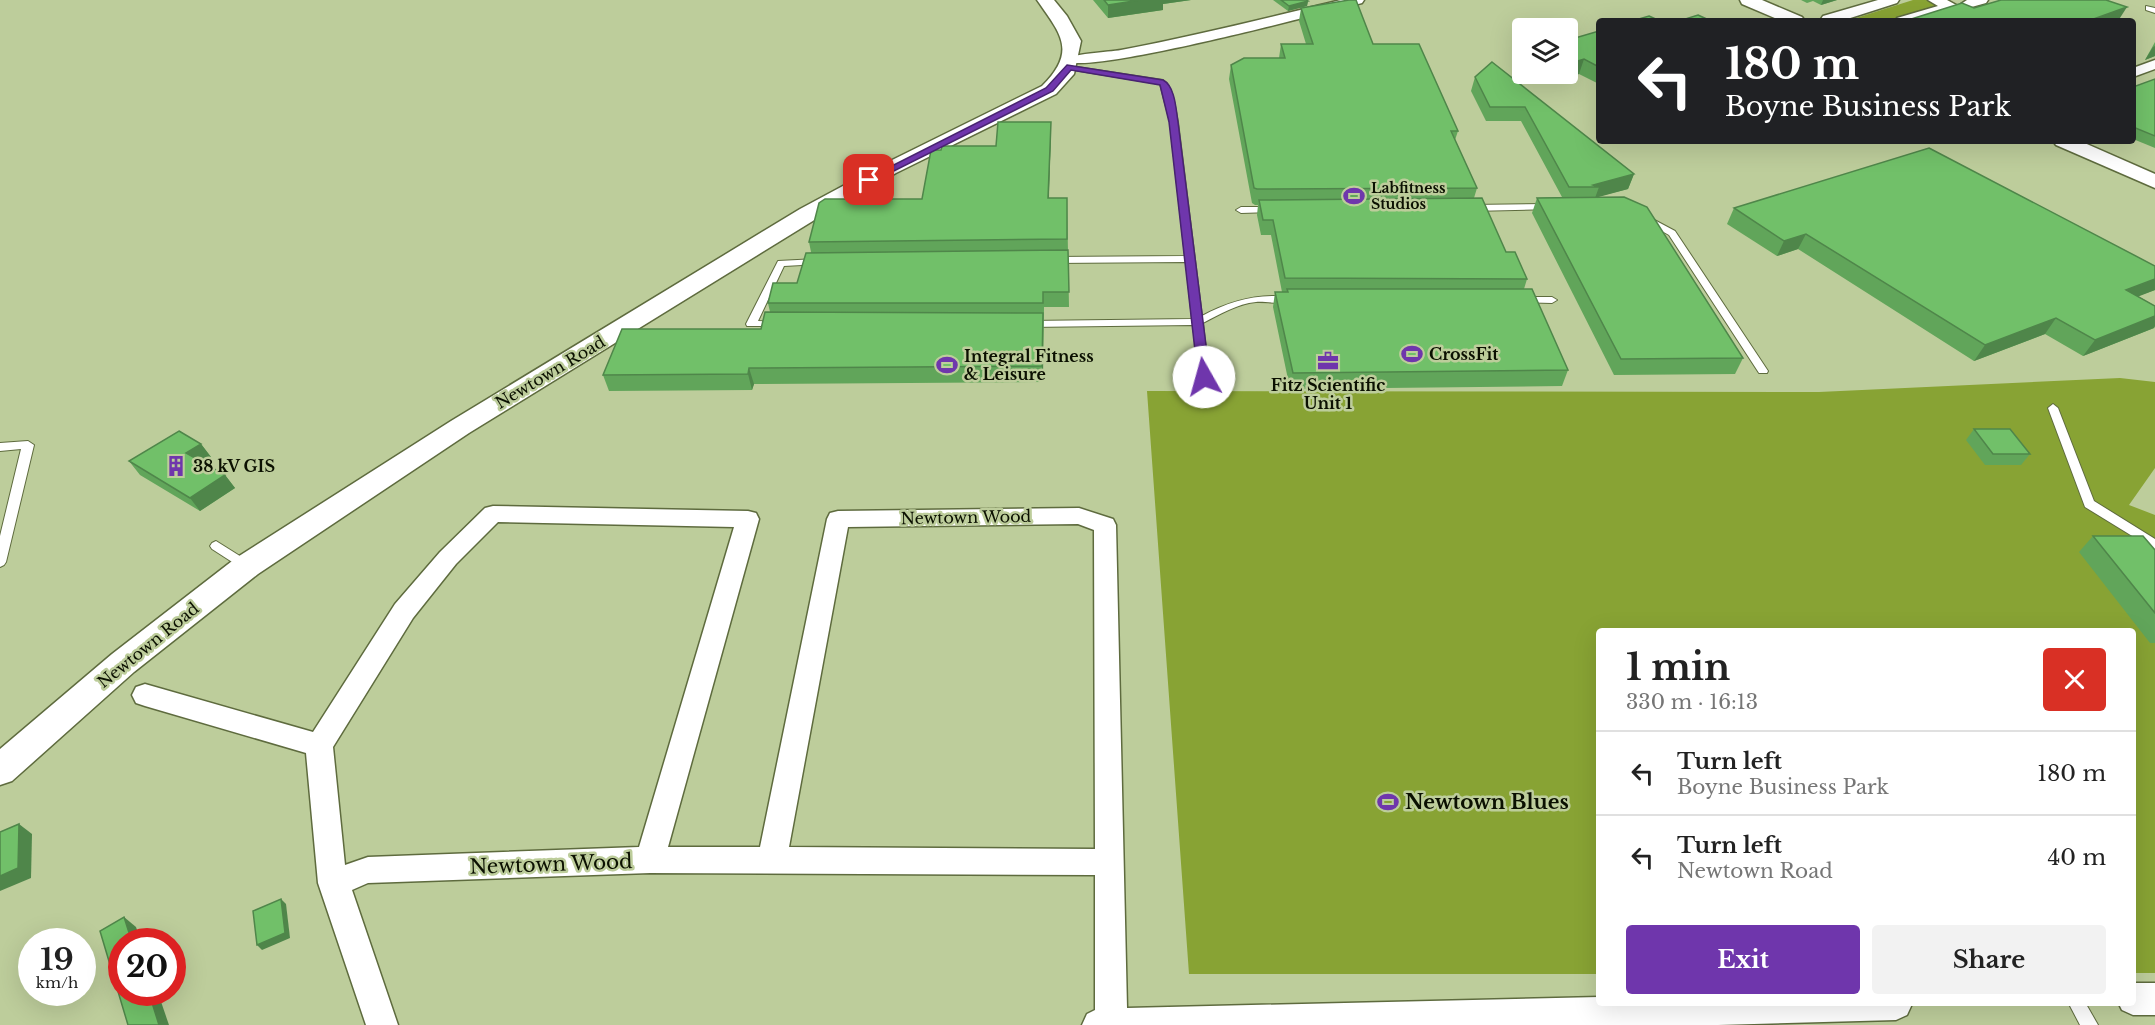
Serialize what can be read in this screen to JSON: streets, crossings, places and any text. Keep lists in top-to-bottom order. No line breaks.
{"streets":{"street":["Newtown Road","Newtown Wood"]},"places":{"sports":["Labfitness Studios","CrossFit","Integral Fitness & Leisure","Newtown Blues"],"office":["Fitz Scientific Unit 1"],"building":["38 kV GIS"]},"page":{"turn":["180 m","Boyne Business Park"],"heading":["1 min","330 m · 16:13"],"list":[{"name":"Turn left","note":"Boyne Business Park","value":"180 m"},{"name":"Turn left","note":"Newtown Road","value":"40 m"}],"buttons":["Exit","Share"],"speed":"19 km/h","limit":"20"}}
